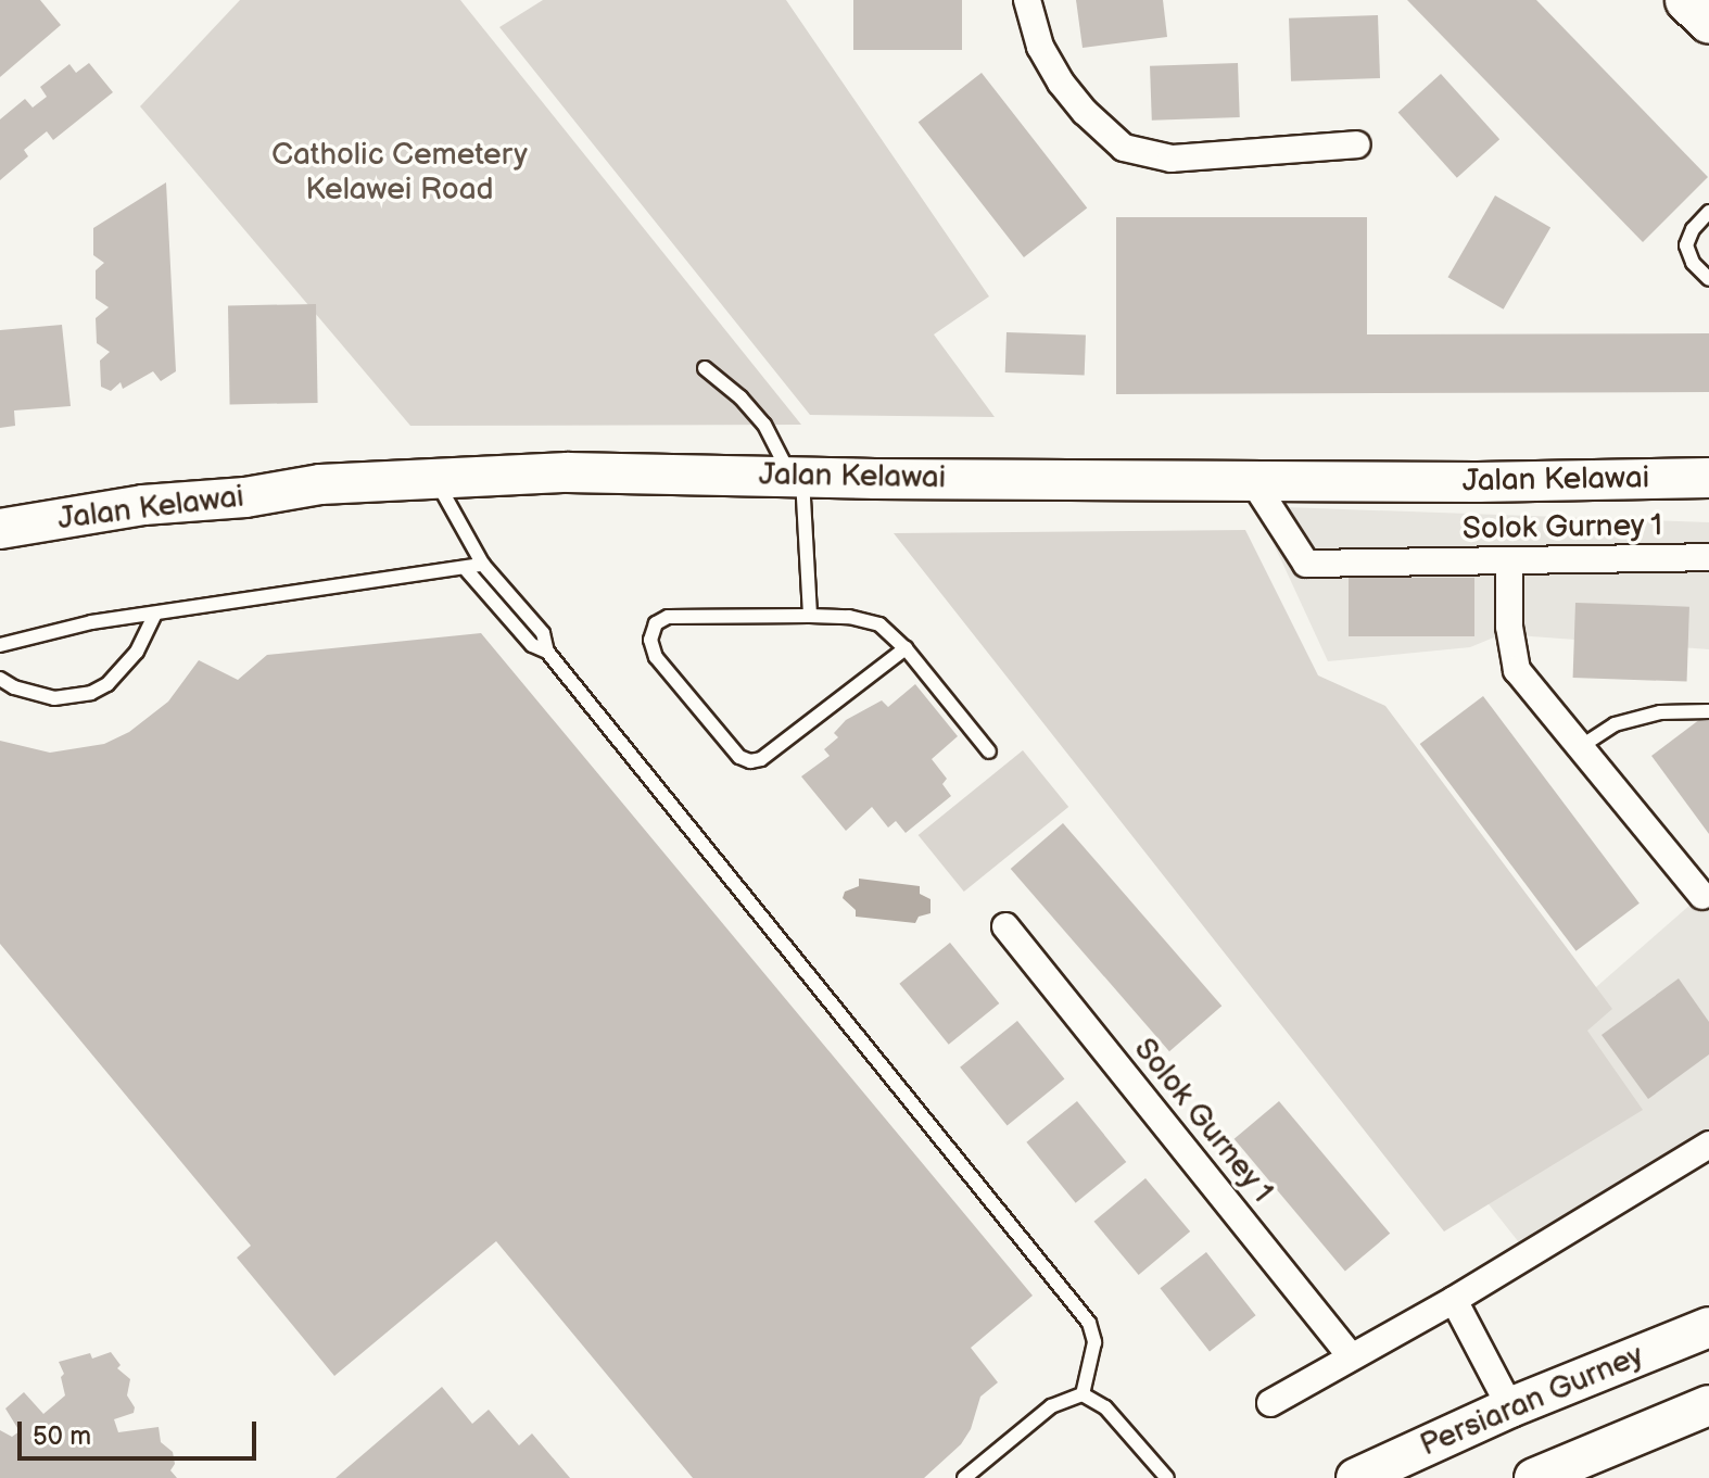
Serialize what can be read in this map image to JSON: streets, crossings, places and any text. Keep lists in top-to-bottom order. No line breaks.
{"streets":{"main road":["Jalan Kelawai","Persiaran Gurney"],"street":["Solok Gurney 1"]},"crossings":[["Jalan Kelawai","Solok Gurney 1"]],"parks":["Catholic Cemetery Kelawei Road"],"scale_bar":"50 m"}
